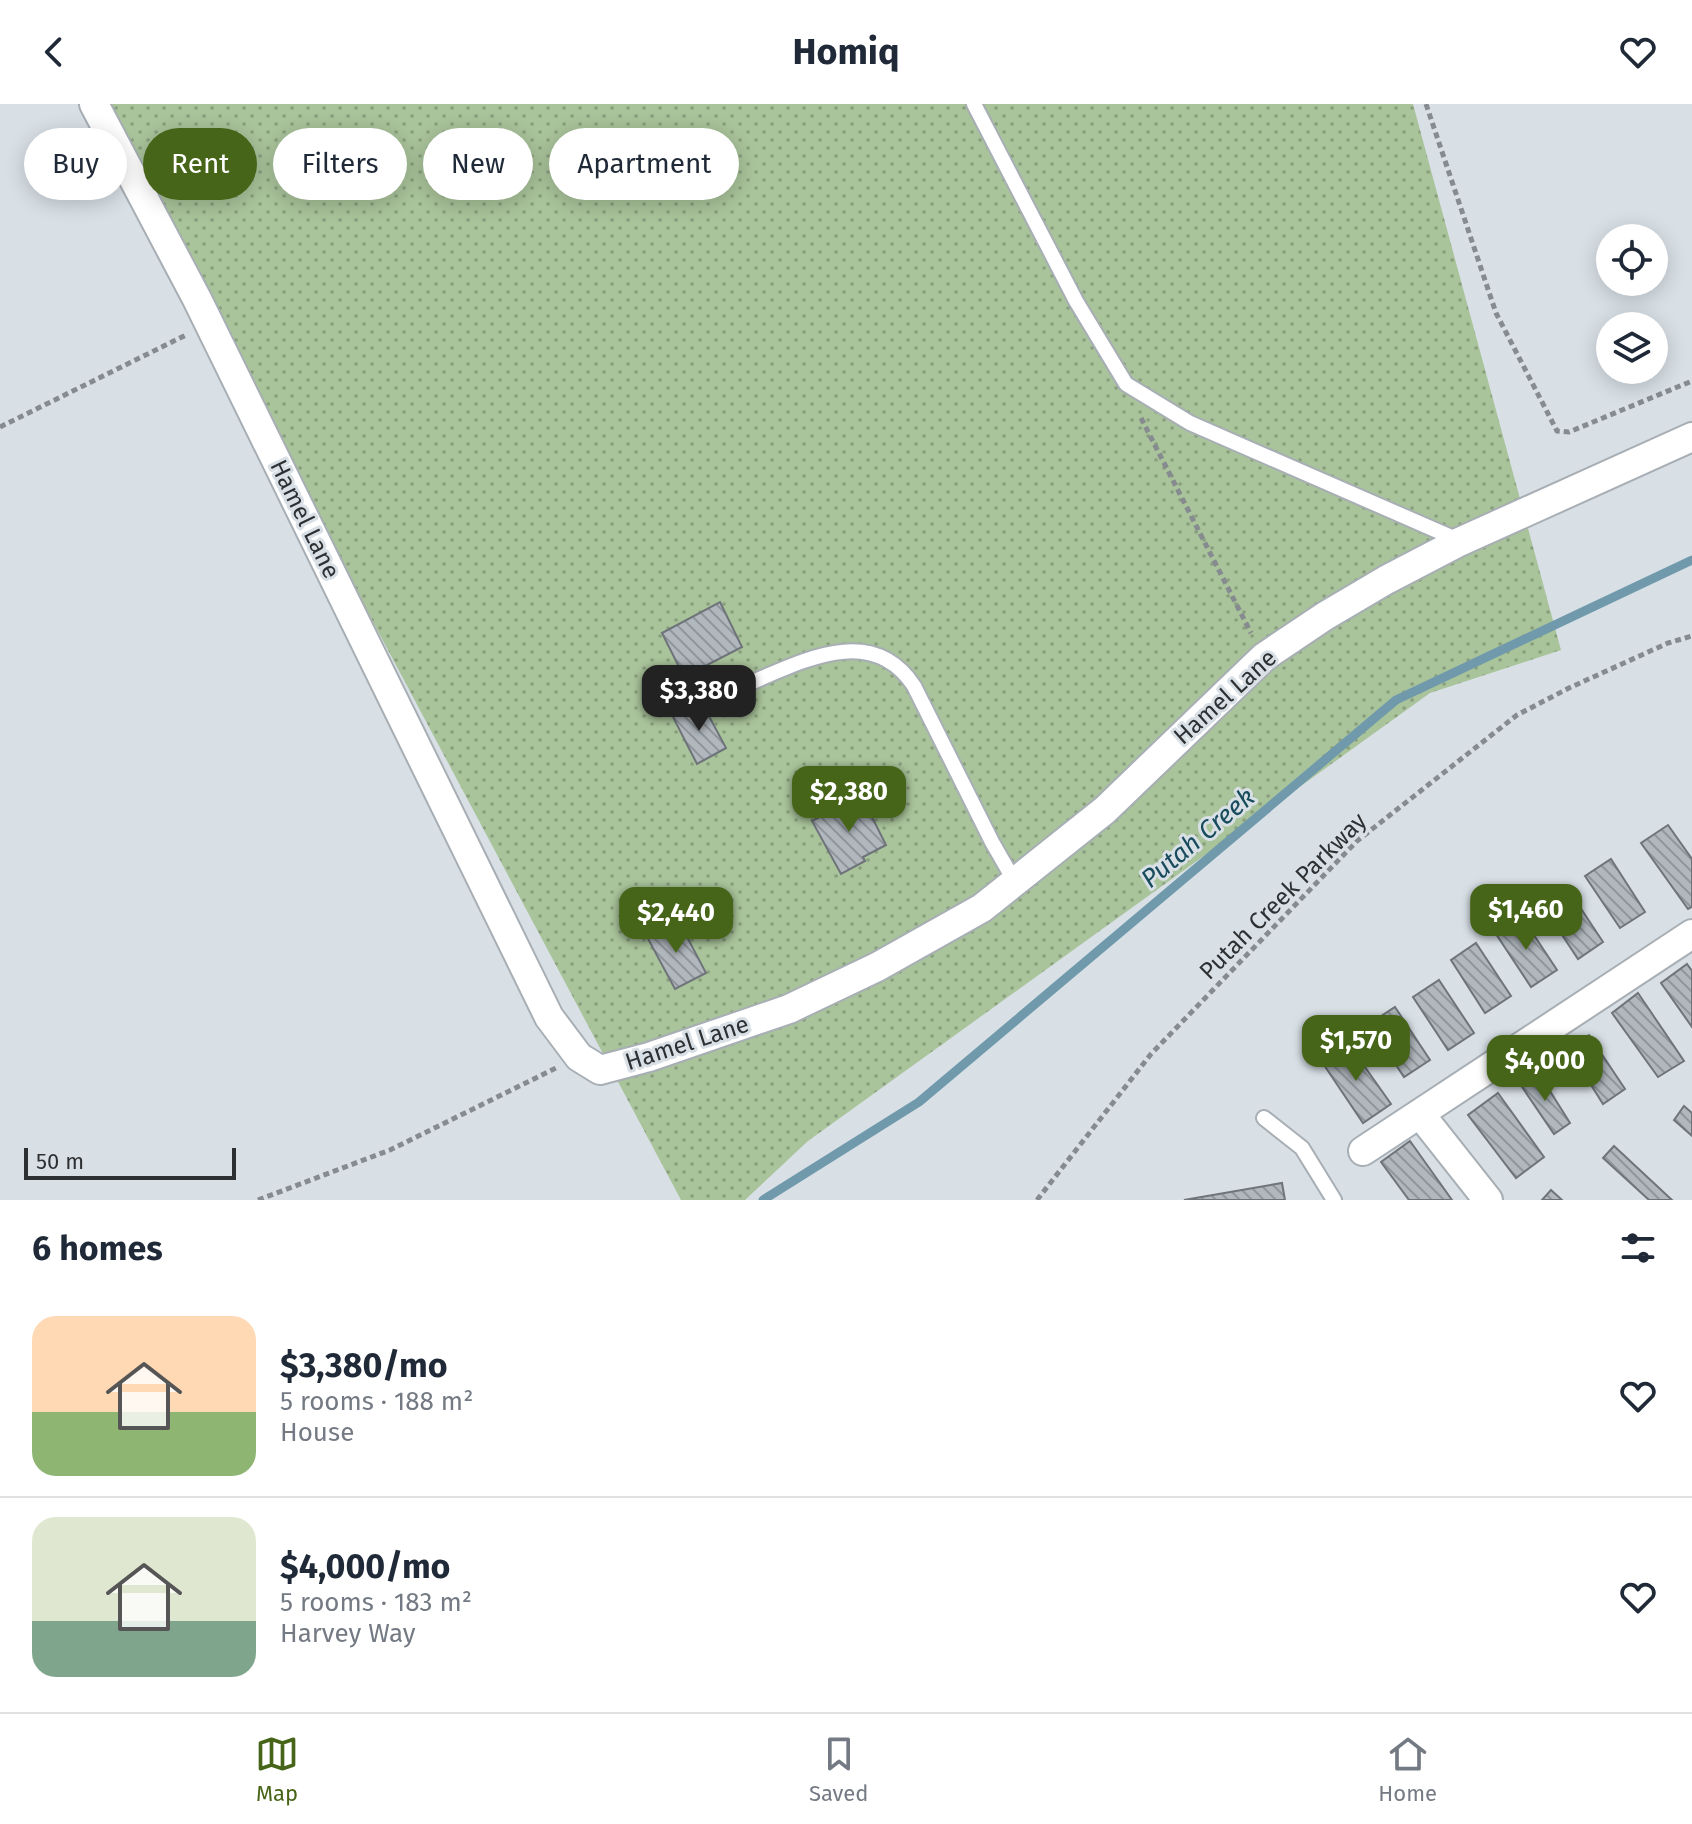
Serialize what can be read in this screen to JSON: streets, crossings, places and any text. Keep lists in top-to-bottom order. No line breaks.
{"streets":{"street":["Hamel Lane"],"path":["Putah Creek Parkway"]},"water":["Putah Creek"],"scale_bar":"50 m","page":{"header":"Homiq","chip":["Buy","Rent","Filters","New","Apartment"],"price":["$3,380","$2,380","$1,460","$2,440","$1,570","$4,000"],"scale":"50 m","heading":"6 homes","list":[{"name":"$3,380/mo","note":"5 rooms · 188 m² · House"},{"name":"$4,000/mo","note":"5 rooms · 183 m² · Harvey Way"}],"tabs":["Map","Saved","Home"]}}
